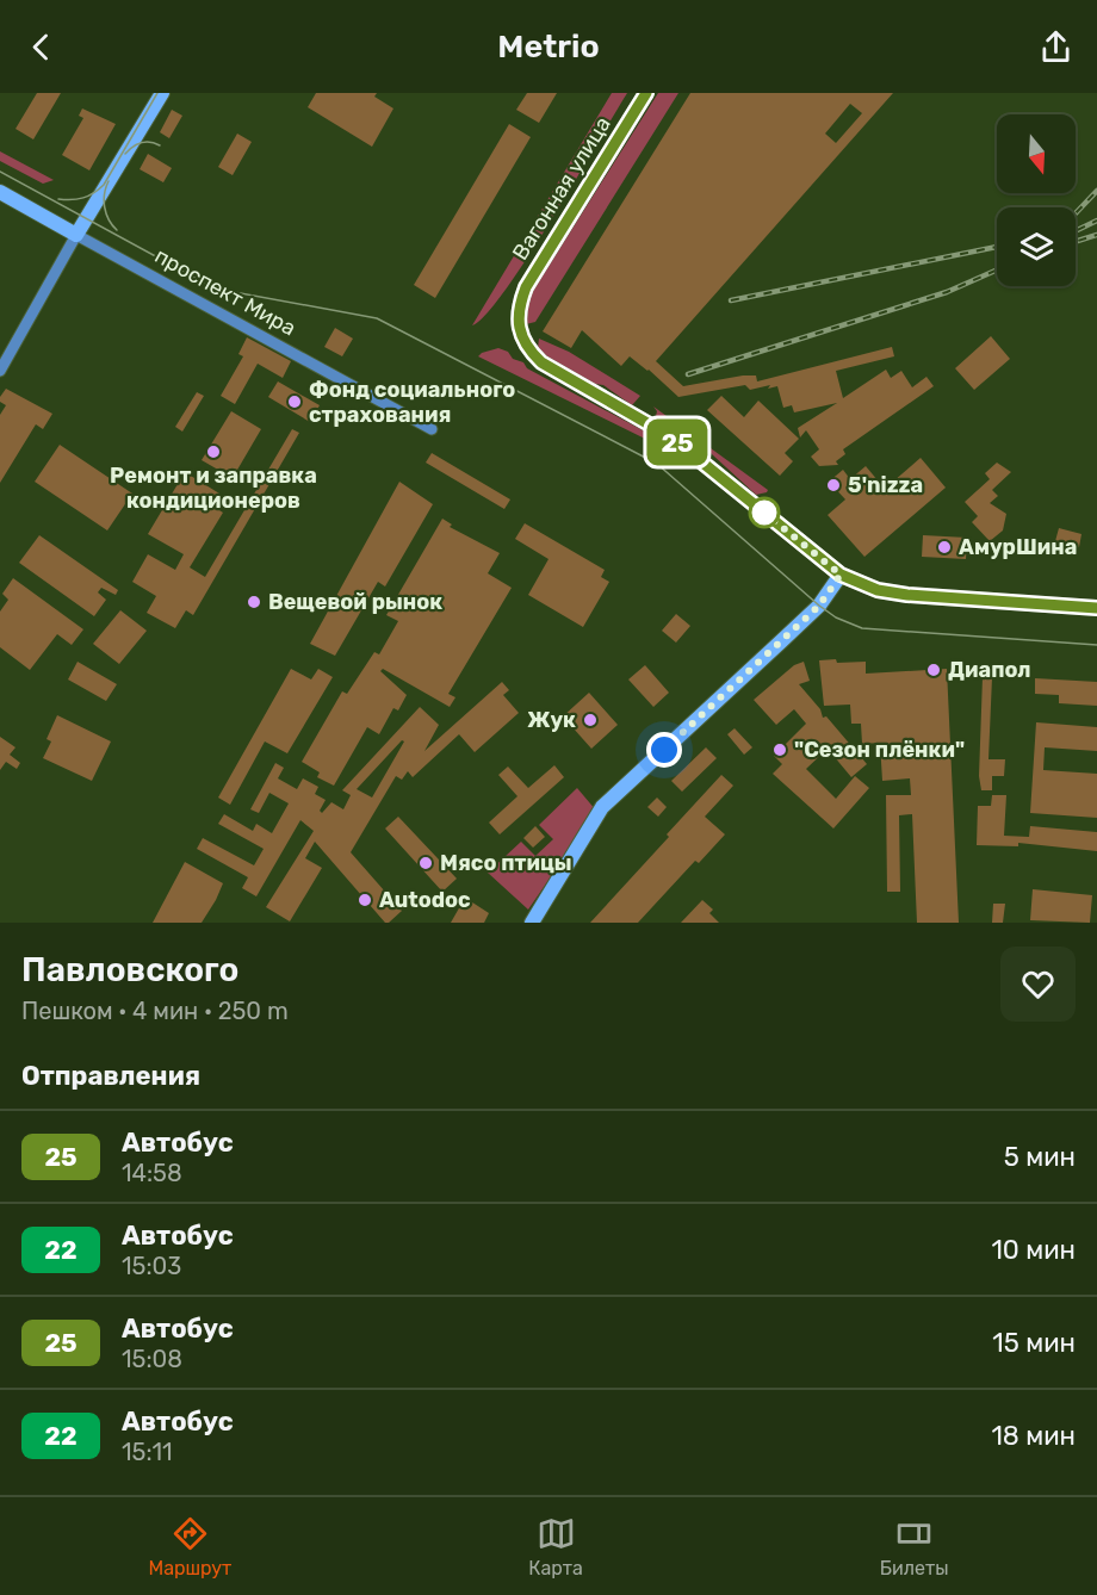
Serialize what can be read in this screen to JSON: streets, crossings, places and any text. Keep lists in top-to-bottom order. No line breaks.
{"streets":{"street":["Вагонная улица","проспект Мира"]},"places":["Фонд социального страхования","Ремонт и заправка кондиционеров","5'nizza","АмурШина","Вещевой рынок","Диапол","Жук","\"Сезон плёнки\"","Мясо птицы","Autodoc"],"lines":["bus line 25"],"north":"bottom","page":{"header":"Metrio","on_map":"25","heading":[["Павловского","Пешком · 4 мин · 250 m"],"Отправления"],"list":[{"mark":"25","name":"Автобус","note":"14:58","value":"5 мин"},{"mark":"22","name":"Автобус","note":"15:03","value":"10 мин"},{"mark":"25","name":"Автобус","note":"15:08","value":"15 мин"},{"mark":"22","name":"Автобус","note":"15:11","value":"18 мин"}],"tabs":["Маршрут","Карта","Билеты"]}}
